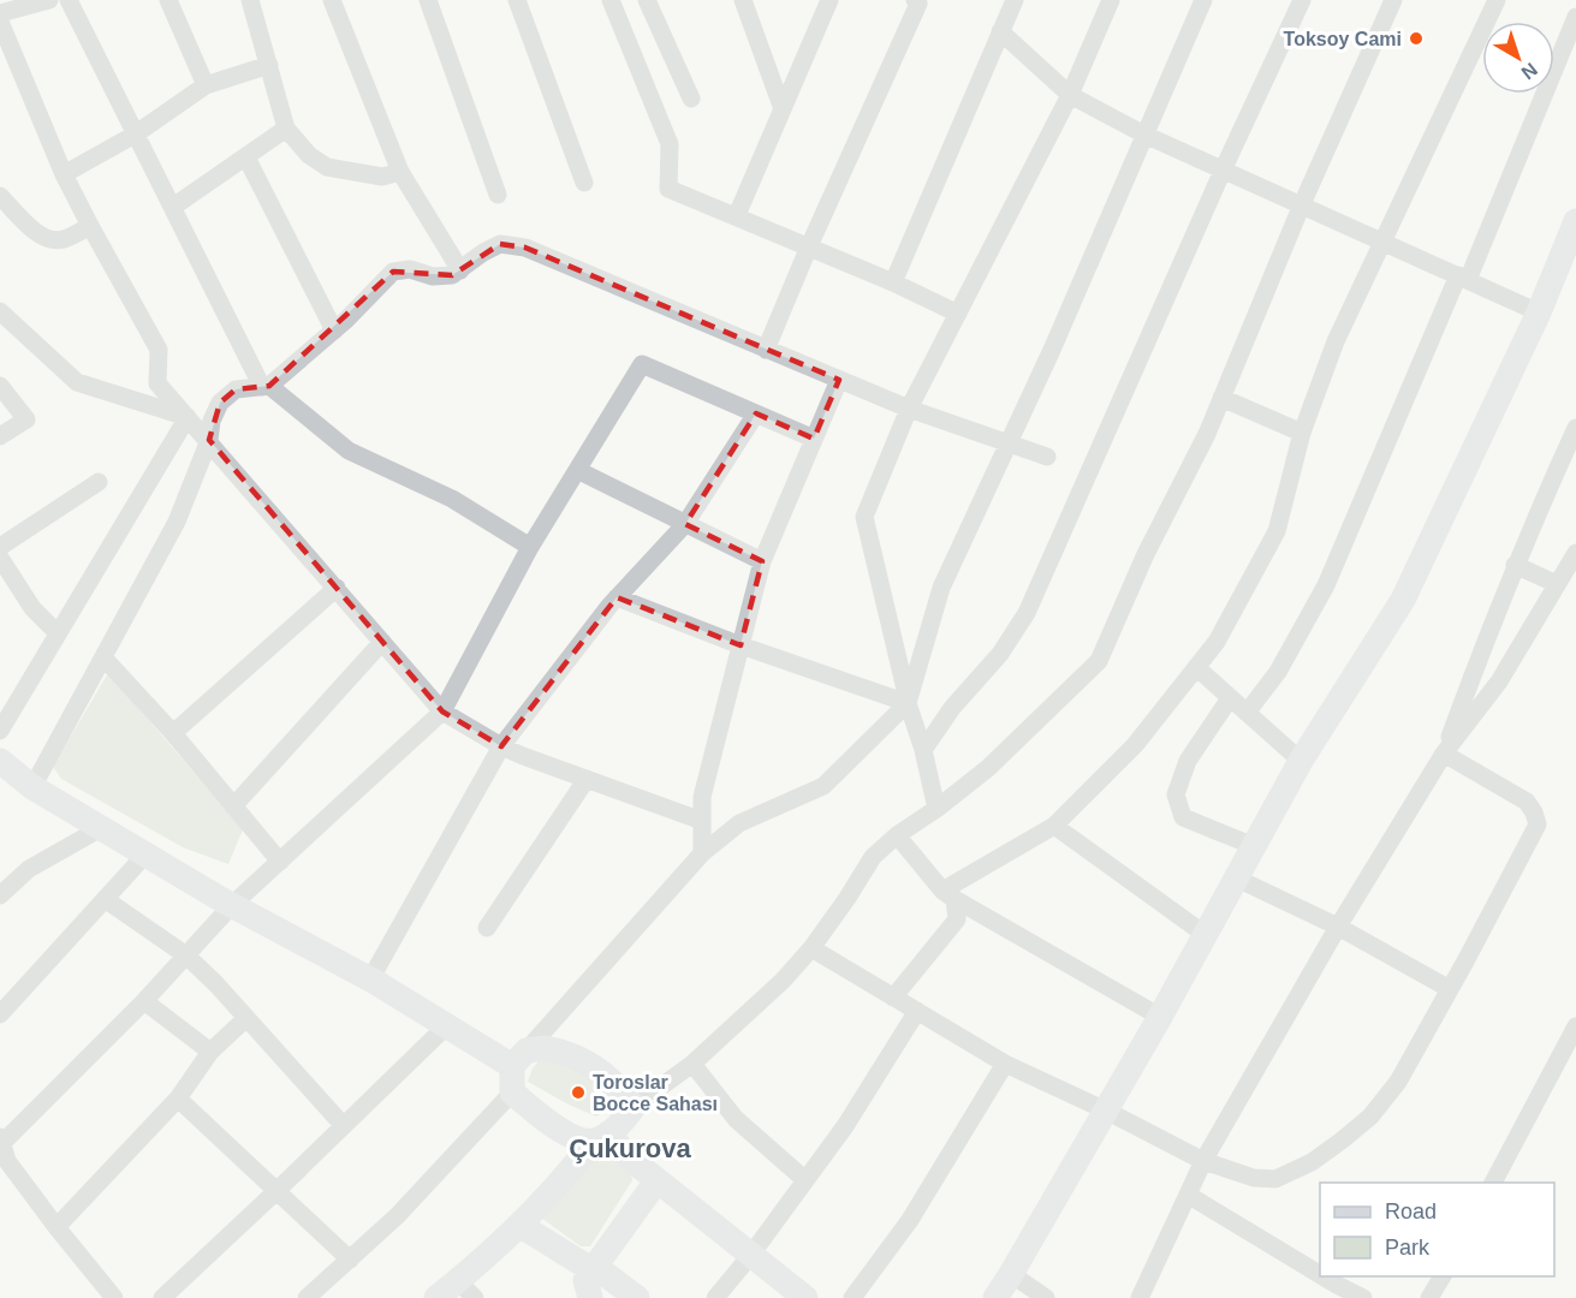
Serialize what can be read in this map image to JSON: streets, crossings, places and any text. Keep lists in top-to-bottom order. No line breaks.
{"districts":["Çukurova"],"places":["Toksoy Cami","Toroslar Bocce Sahası"],"legend":["Road","Park"],"north":"bottom right"}
